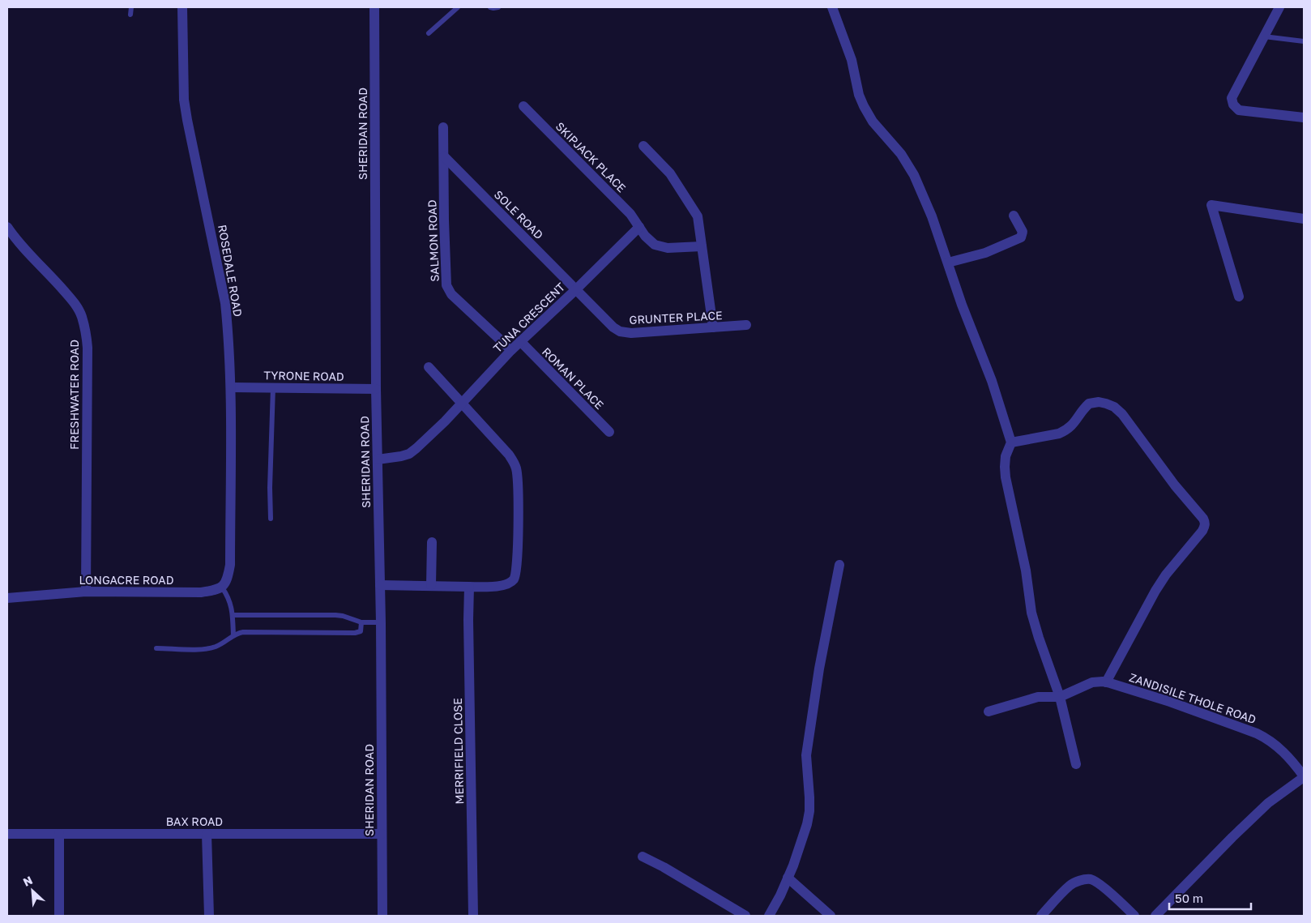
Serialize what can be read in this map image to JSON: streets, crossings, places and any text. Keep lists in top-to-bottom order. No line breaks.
{"streets":{"street":["SHERIDAN ROAD","SKIPJACK PLACE","SOLE ROAD","SALMON ROAD","ROSEDALE ROAD","TUNA CRESCENT","GRUNTER PLACE","TYRONE ROAD","ROMAN PLACE","FRESHWATER ROAD","LONGACRE ROAD","ZANDISILE THOLE ROAD","MERRIFIELD CLOSE","BAX ROAD"]},"crossings":[["SHERIDAN ROAD","TUNA CRESCENT"],["SHERIDAN ROAD","TYRONE ROAD"],["SHERIDAN ROAD","BAX ROAD"],["SKIPJACK PLACE","TUNA CRESCENT"],["SOLE ROAD","SALMON ROAD"],["SOLE ROAD","TUNA CRESCENT"],["SOLE ROAD","GRUNTER PLACE"],["SALMON ROAD","TUNA CRESCENT"],["ROSEDALE ROAD","TYRONE ROAD"],["ROSEDALE ROAD","LONGACRE ROAD"],["TUNA CRESCENT","GRUNTER PLACE"],["TUNA CRESCENT","ROMAN PLACE"],["FRESHWATER ROAD","LONGACRE ROAD"]],"scale_bar":"50 m","north":"top left"}
